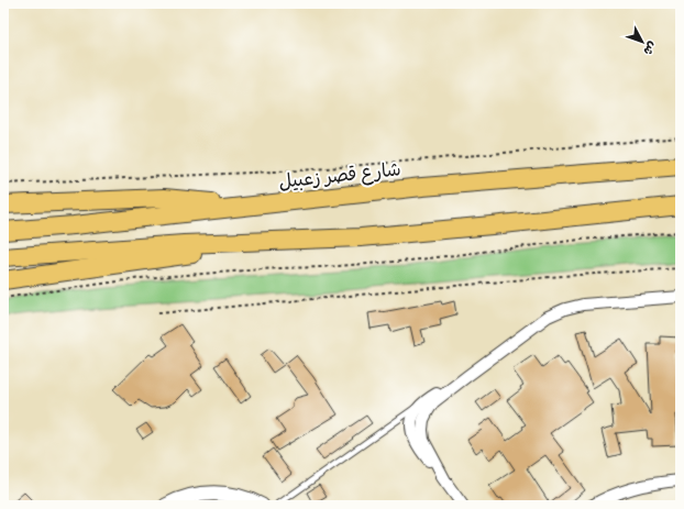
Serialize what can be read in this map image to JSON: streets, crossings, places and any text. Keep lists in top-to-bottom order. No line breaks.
{"streets":{"main road":["شارع قصر زعبيل"]},"north":"bottom right"}
